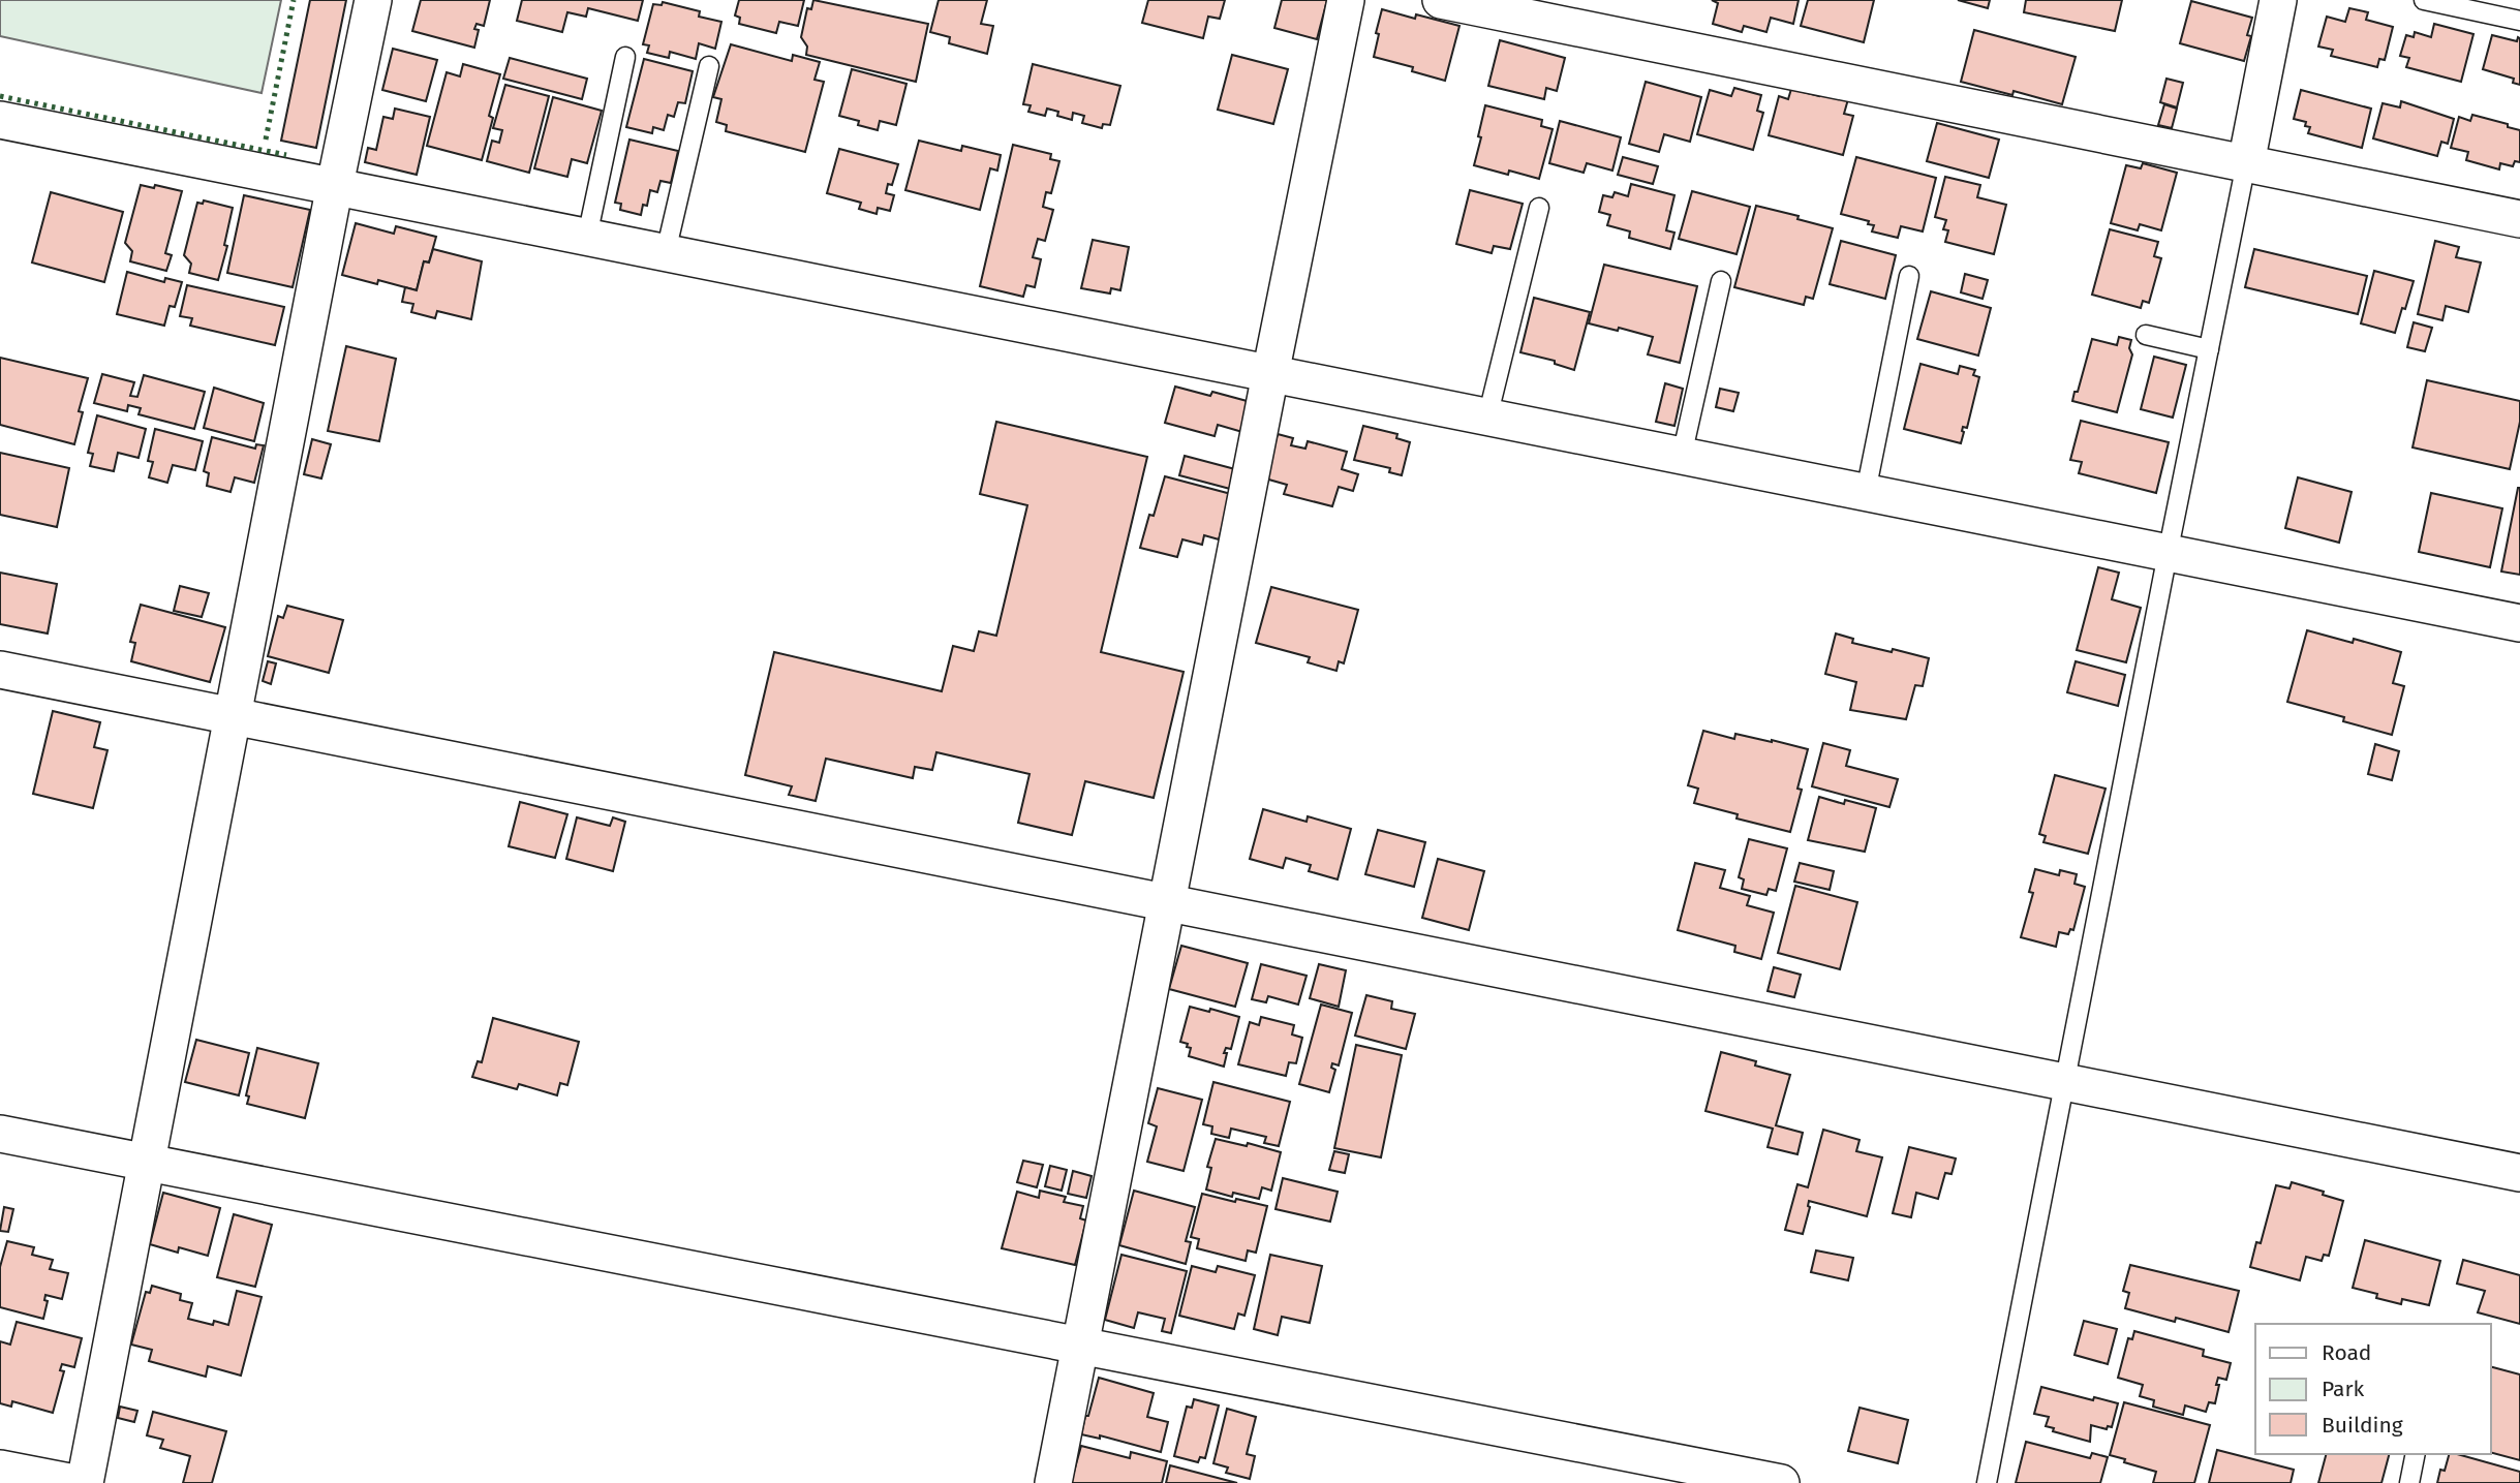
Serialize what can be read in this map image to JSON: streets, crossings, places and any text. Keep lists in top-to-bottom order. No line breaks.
{"legend":["Road","Park","Building"]}
